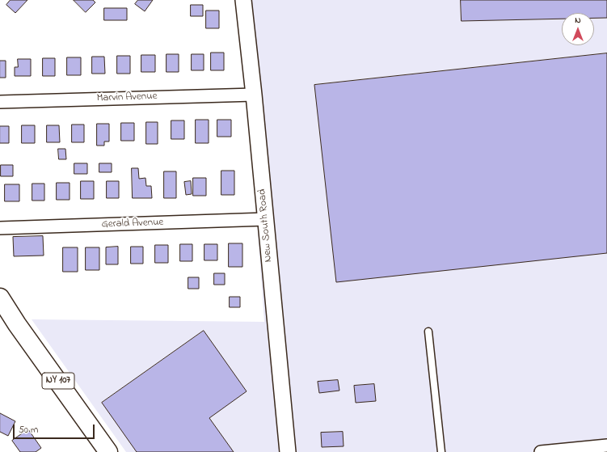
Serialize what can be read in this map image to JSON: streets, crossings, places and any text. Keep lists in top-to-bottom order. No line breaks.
{"streets":{"main road":["NY 107"],"street":["Marvin Avenue","Gerald Avenue","New South Road"]},"crossings":[["Marvin Avenue","New South Road"],["Gerald Avenue","New South Road"]],"scale_bar":"50 m","north":"top"}
